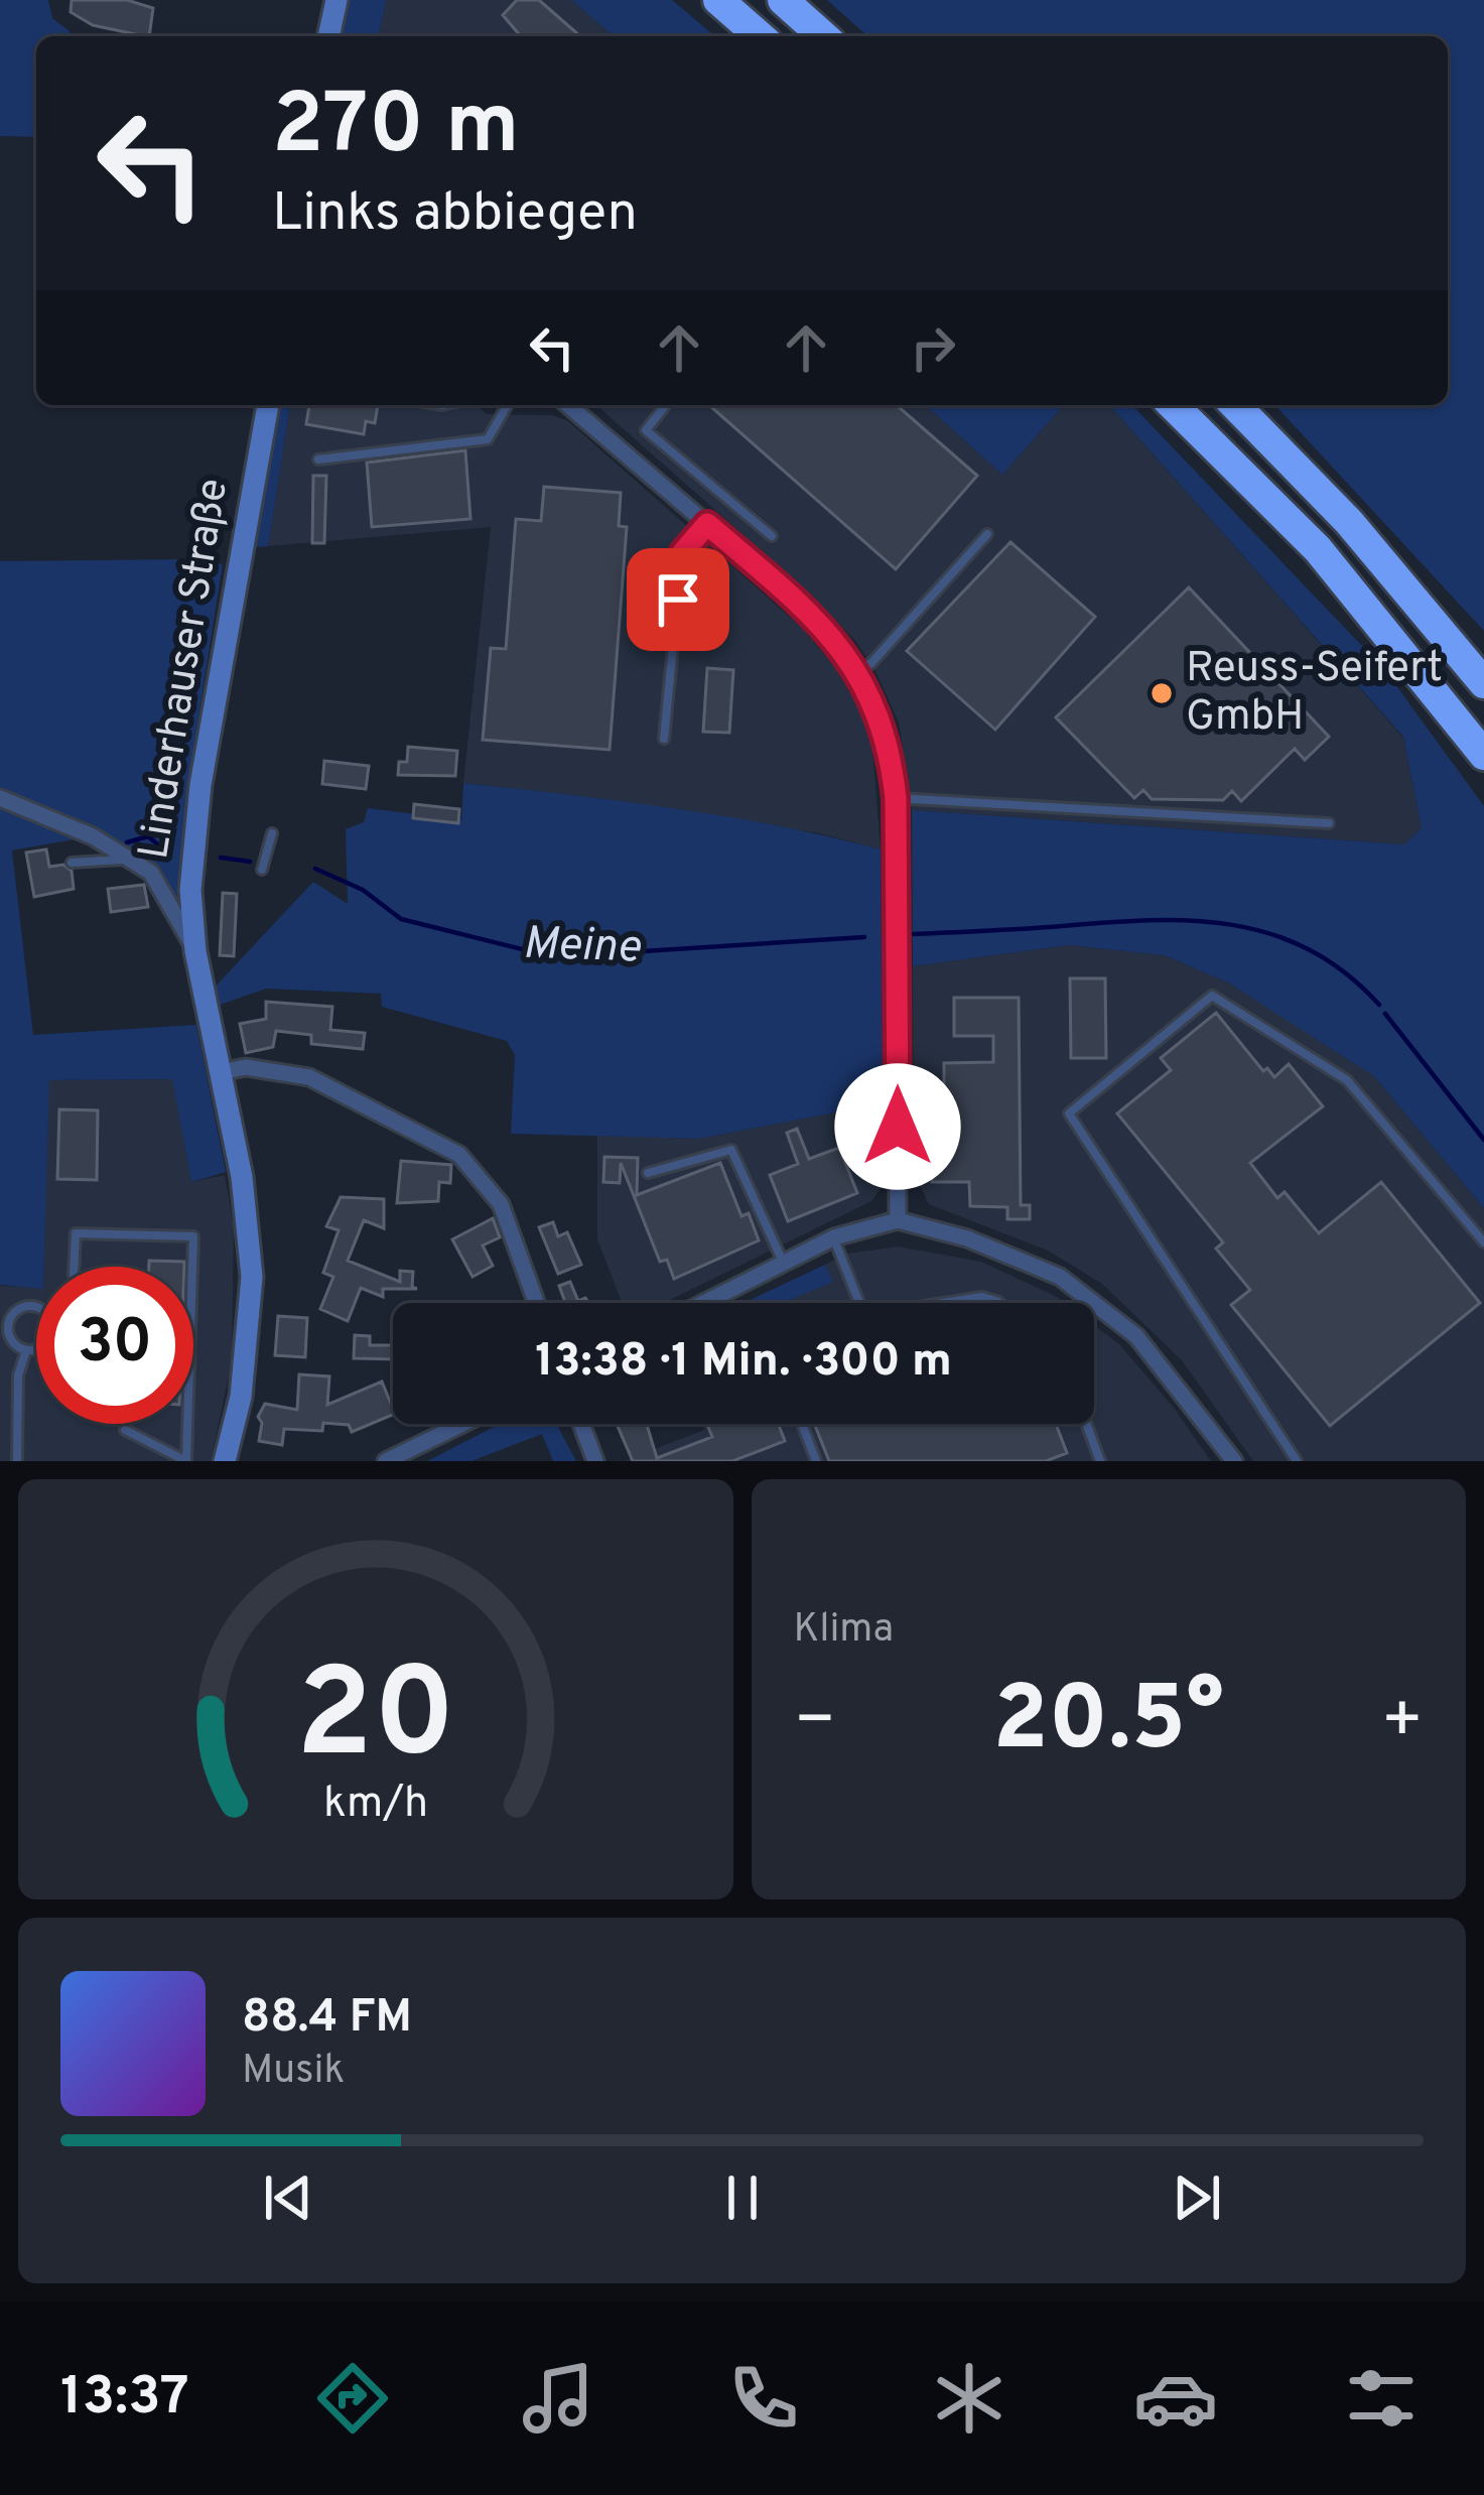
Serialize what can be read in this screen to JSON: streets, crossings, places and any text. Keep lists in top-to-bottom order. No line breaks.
{"streets":{"main road":["Linderhauser Straße"]},"water":["Meine"],"places":["Reuss-Seifert GmbH"],"page":{"turn":["270 m","Links abbiegen"],"limit":"30","trip":"13:38 · 1 Min. · 300 m","tile":"Klima","heat":["−","20.5°","+"],"song":["88.4 FM","Musik"],"tabs":"13:37","gauge":["20","km/h"]}}
